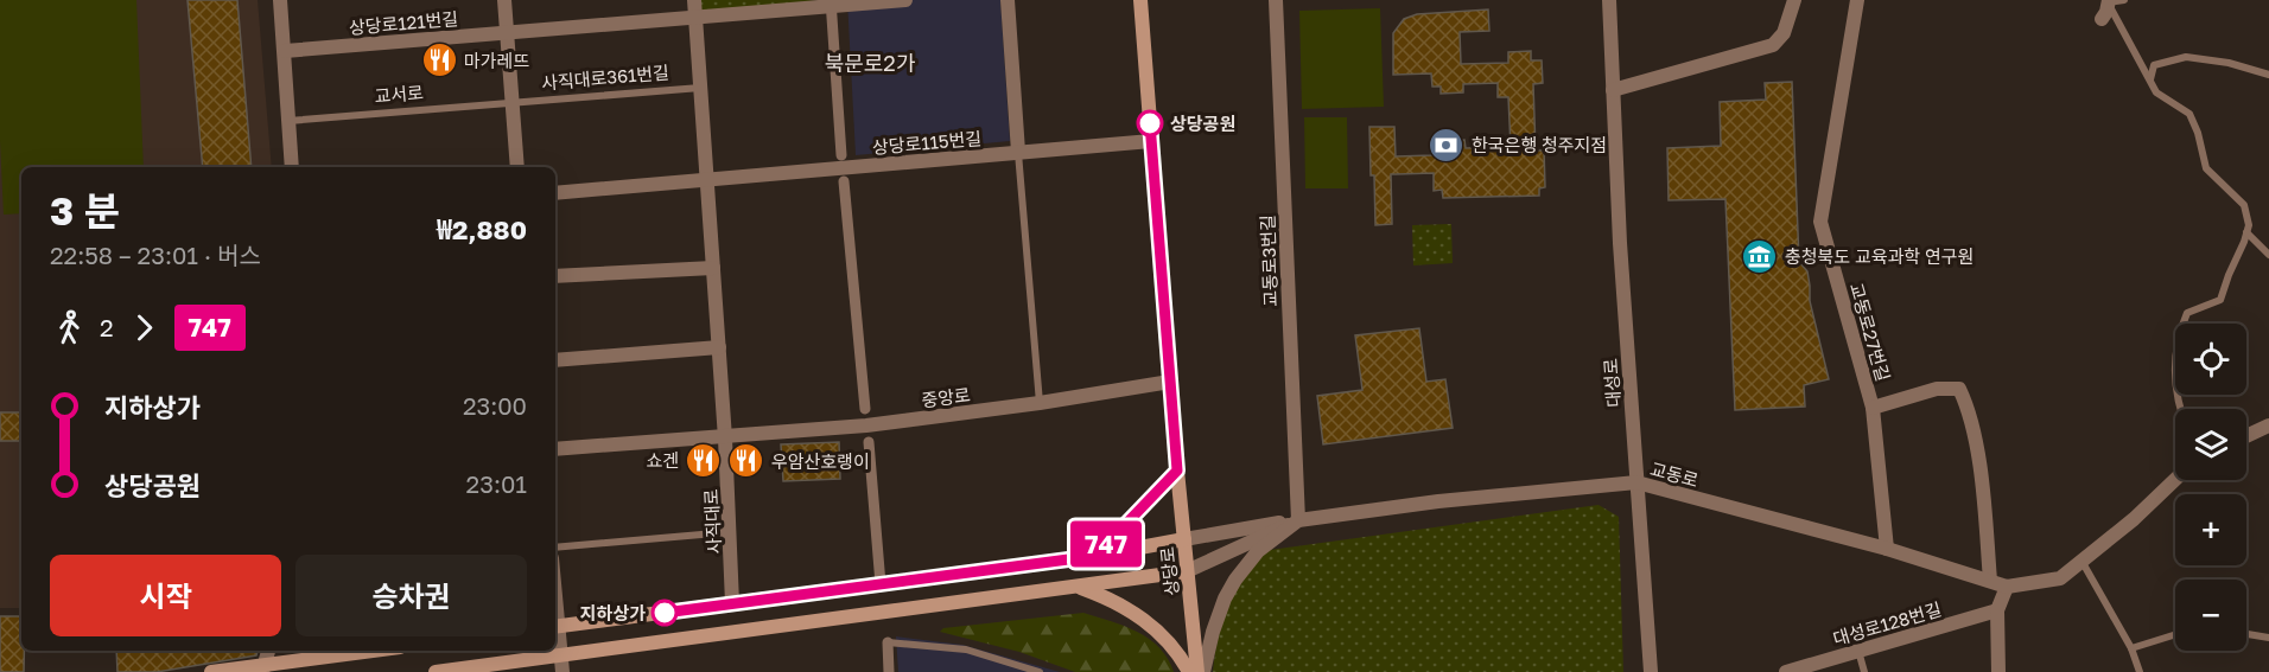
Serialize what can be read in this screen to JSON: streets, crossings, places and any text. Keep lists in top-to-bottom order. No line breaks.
{"streets":{"main road":["상당로"],"street":["상당로121번길","상당로115번길","교동로3번길","교동로27번길","대성로","중앙로","교동로","사직대로","대성로128번길"],"lane":["사직대로361번길","교서로"]},"crossings":[["사직대로361번길","교서로"],["상당로115번길","상당로"],["교동로3번길","교동로"],["교동로27번길","교동로"],["대성로","교동로"],["중앙로","사직대로"],["중앙로","상당로"],["교동로","상당로"]],"districts":["북문로2가"],"places":{"restaurant":["마가레뜨","쇼겐","우암산호랭이"],"other":["상당공원","지하상가"],"bank":["한국은행 청주지점"],"museum":["충청북도 교육과학 연구원"]},"lines":["bus line 747"],"page":{"on_map":"747","heading":["3 분","22:58 – 23:01 · 버스","₩2,880"],"legs":["2","747"],"map_buttons":["+","−"],"list":[{"name":"지하상가","value":"23:00"},{"name":"상당공원","value":"23:01"}],"buttons":["시작","승차권"]}}
